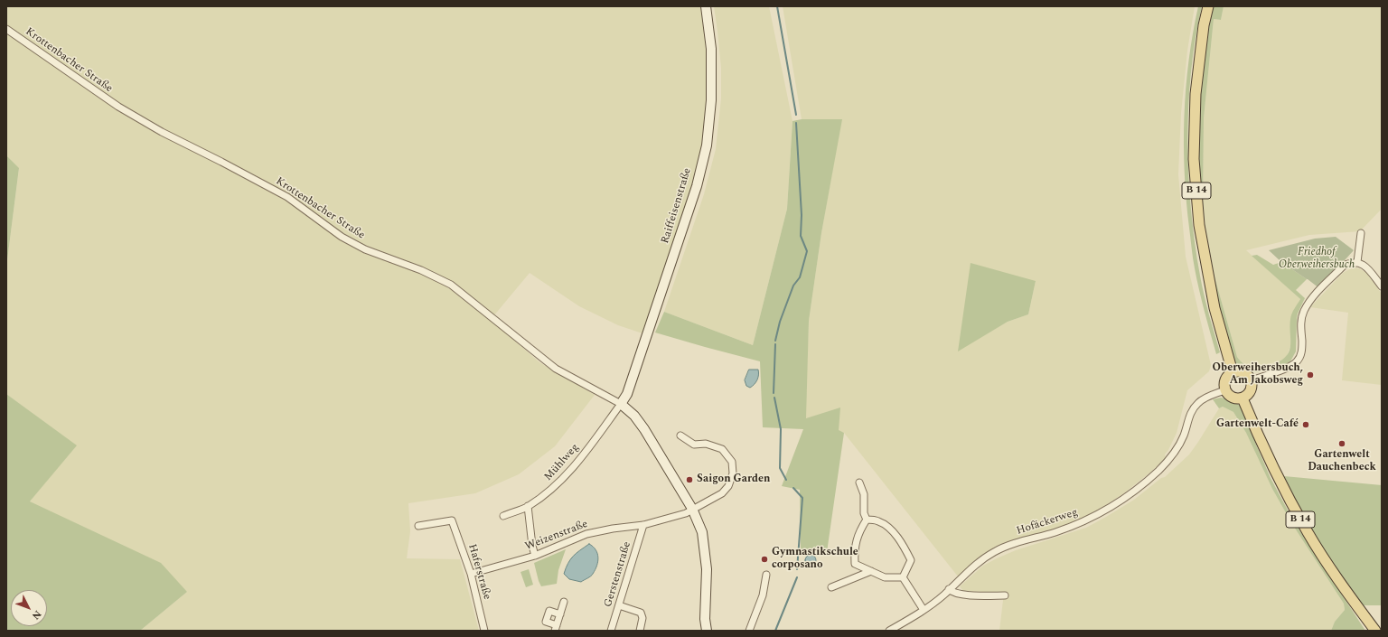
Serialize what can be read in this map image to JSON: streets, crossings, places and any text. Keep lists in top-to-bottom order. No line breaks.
{"streets":{"main road":["B 14"],"street":["Krottenbacher Straße","Raiffeisenstraße","Mühlweg","Hofäckerweg","Weizenstraße","Haferstraße","Gerstenstraße"]},"crossings":[["Krottenbacher Straße","Raiffeisenstraße"],["Krottenbacher Straße","Mühlweg"],["B 14","Hofäckerweg"],["Raiffeisenstraße","Mühlweg"],["Weizenstraße","Haferstraße"],["Weizenstraße","Gerstenstraße"]],"parks":["Friedhof Oberweihersbuch"],"places":["Oberweihersbuch, Am Jakobsweg","Gartenwelt-Café","Gartenwelt Dauchenbeck","Saigon Garden","Gymnastikschule corposano"],"north":"bottom right"}
